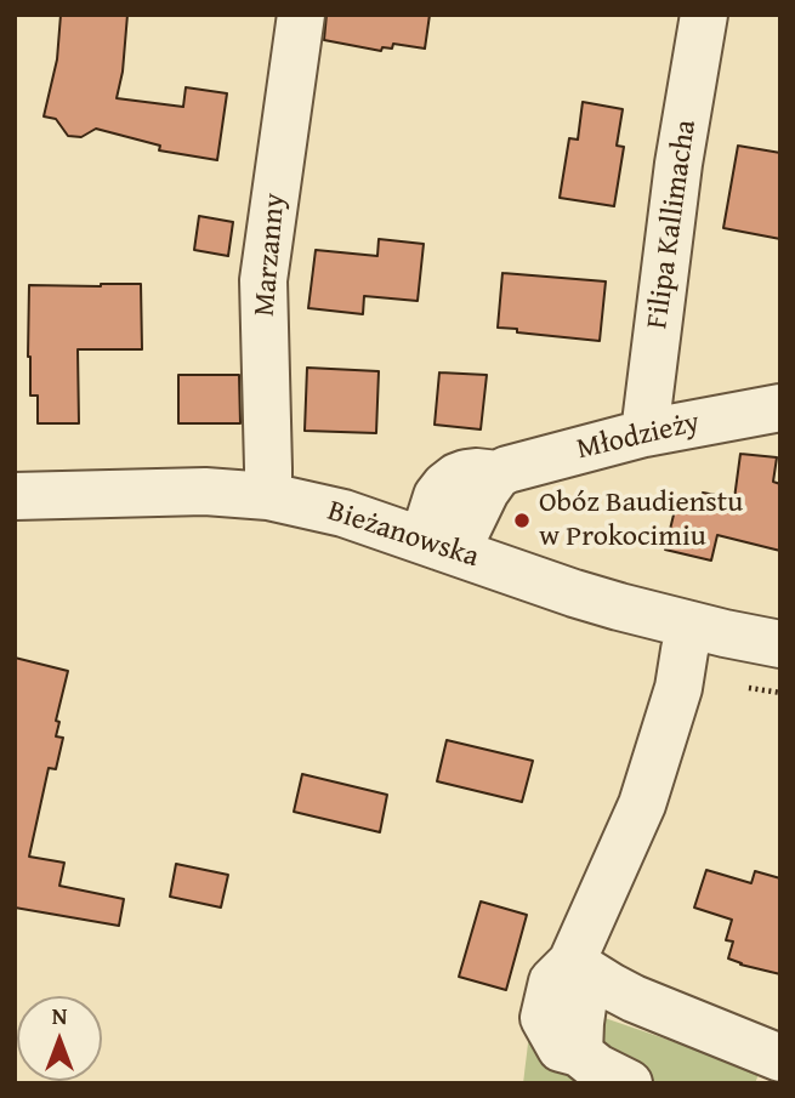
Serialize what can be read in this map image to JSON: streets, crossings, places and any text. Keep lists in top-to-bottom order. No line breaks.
{"streets":{"street":["Filipa Kallimacha","Marzanny","Młodzieży","Bieżanowska"]},"crossings":[["Filipa Kallimacha","Młodzieży"],["Marzanny","Bieżanowska"],["Młodzieży","Bieżanowska"]],"places":["Obóz Baudienstu w Prokocimiu"],"north":"top"}
